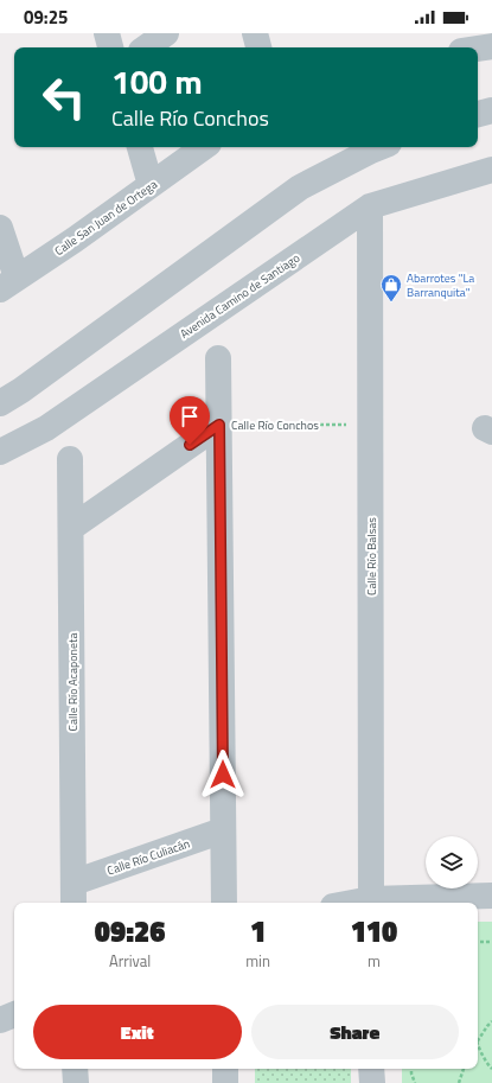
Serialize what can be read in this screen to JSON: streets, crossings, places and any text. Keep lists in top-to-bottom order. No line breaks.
{"streets":{"street":["Calle San Juan de Ortega","Avenida Camino de Santiago","Calle Río Conchos","Calle Río Balsas","Calle Río Acaponeta","Calle Río Culiacán"]},"crossings":[["Avenida Camino de Santiago","Calle Río Balsas"],["Calle Río Conchos","Calle Río Balsas"],["Calle Río Conchos","Calle Río Acaponeta"],["Calle Río Acaponeta","Calle Río Culiacán"]],"places":{"shop":["Abarrotes \"La Barranquita\""]},"page":{"status":"09:25","turn":["100 m","Calle Río Conchos"],"eta":["09:26","Arrival","1","min","110","m"],"buttons":["Exit","Share"]}}
